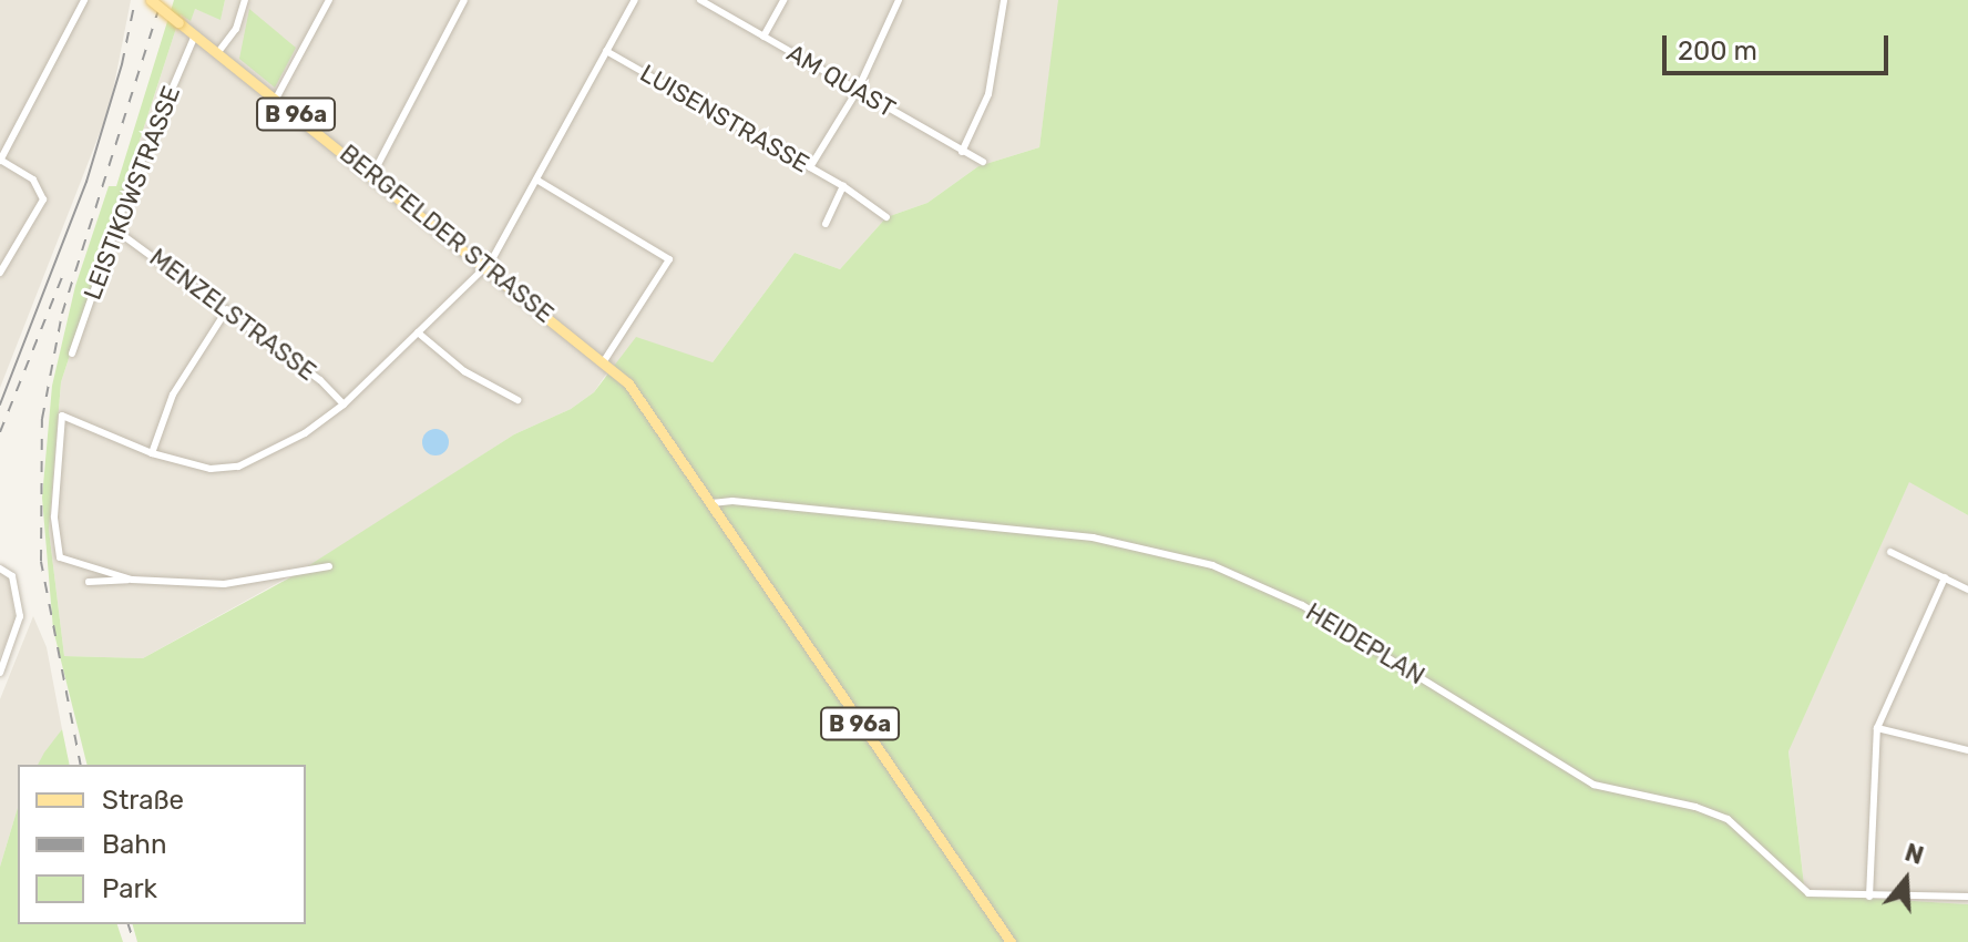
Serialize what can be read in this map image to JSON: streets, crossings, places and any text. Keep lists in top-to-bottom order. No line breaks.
{"streets":{"main road":["B 96a","BERGFELDER STRASSE"],"street":["AM QUAST","LUISENSTRASSE","LEISTIKOWSTRASSE","MENZELSTRASSE","HEIDEPLAN"]},"crossings":[["B 96a","BERGFELDER STRASSE"],["B 96a","HEIDEPLAN"],["LEISTIKOWSTRASSE","BERGFELDER STRASSE"],["LEISTIKOWSTRASSE","MENZELSTRASSE"],["BERGFELDER STRASSE","HEIDEPLAN"]],"legend":["Straße","Bahn","Park"],"scale_bar":"200 m","north":"top"}
